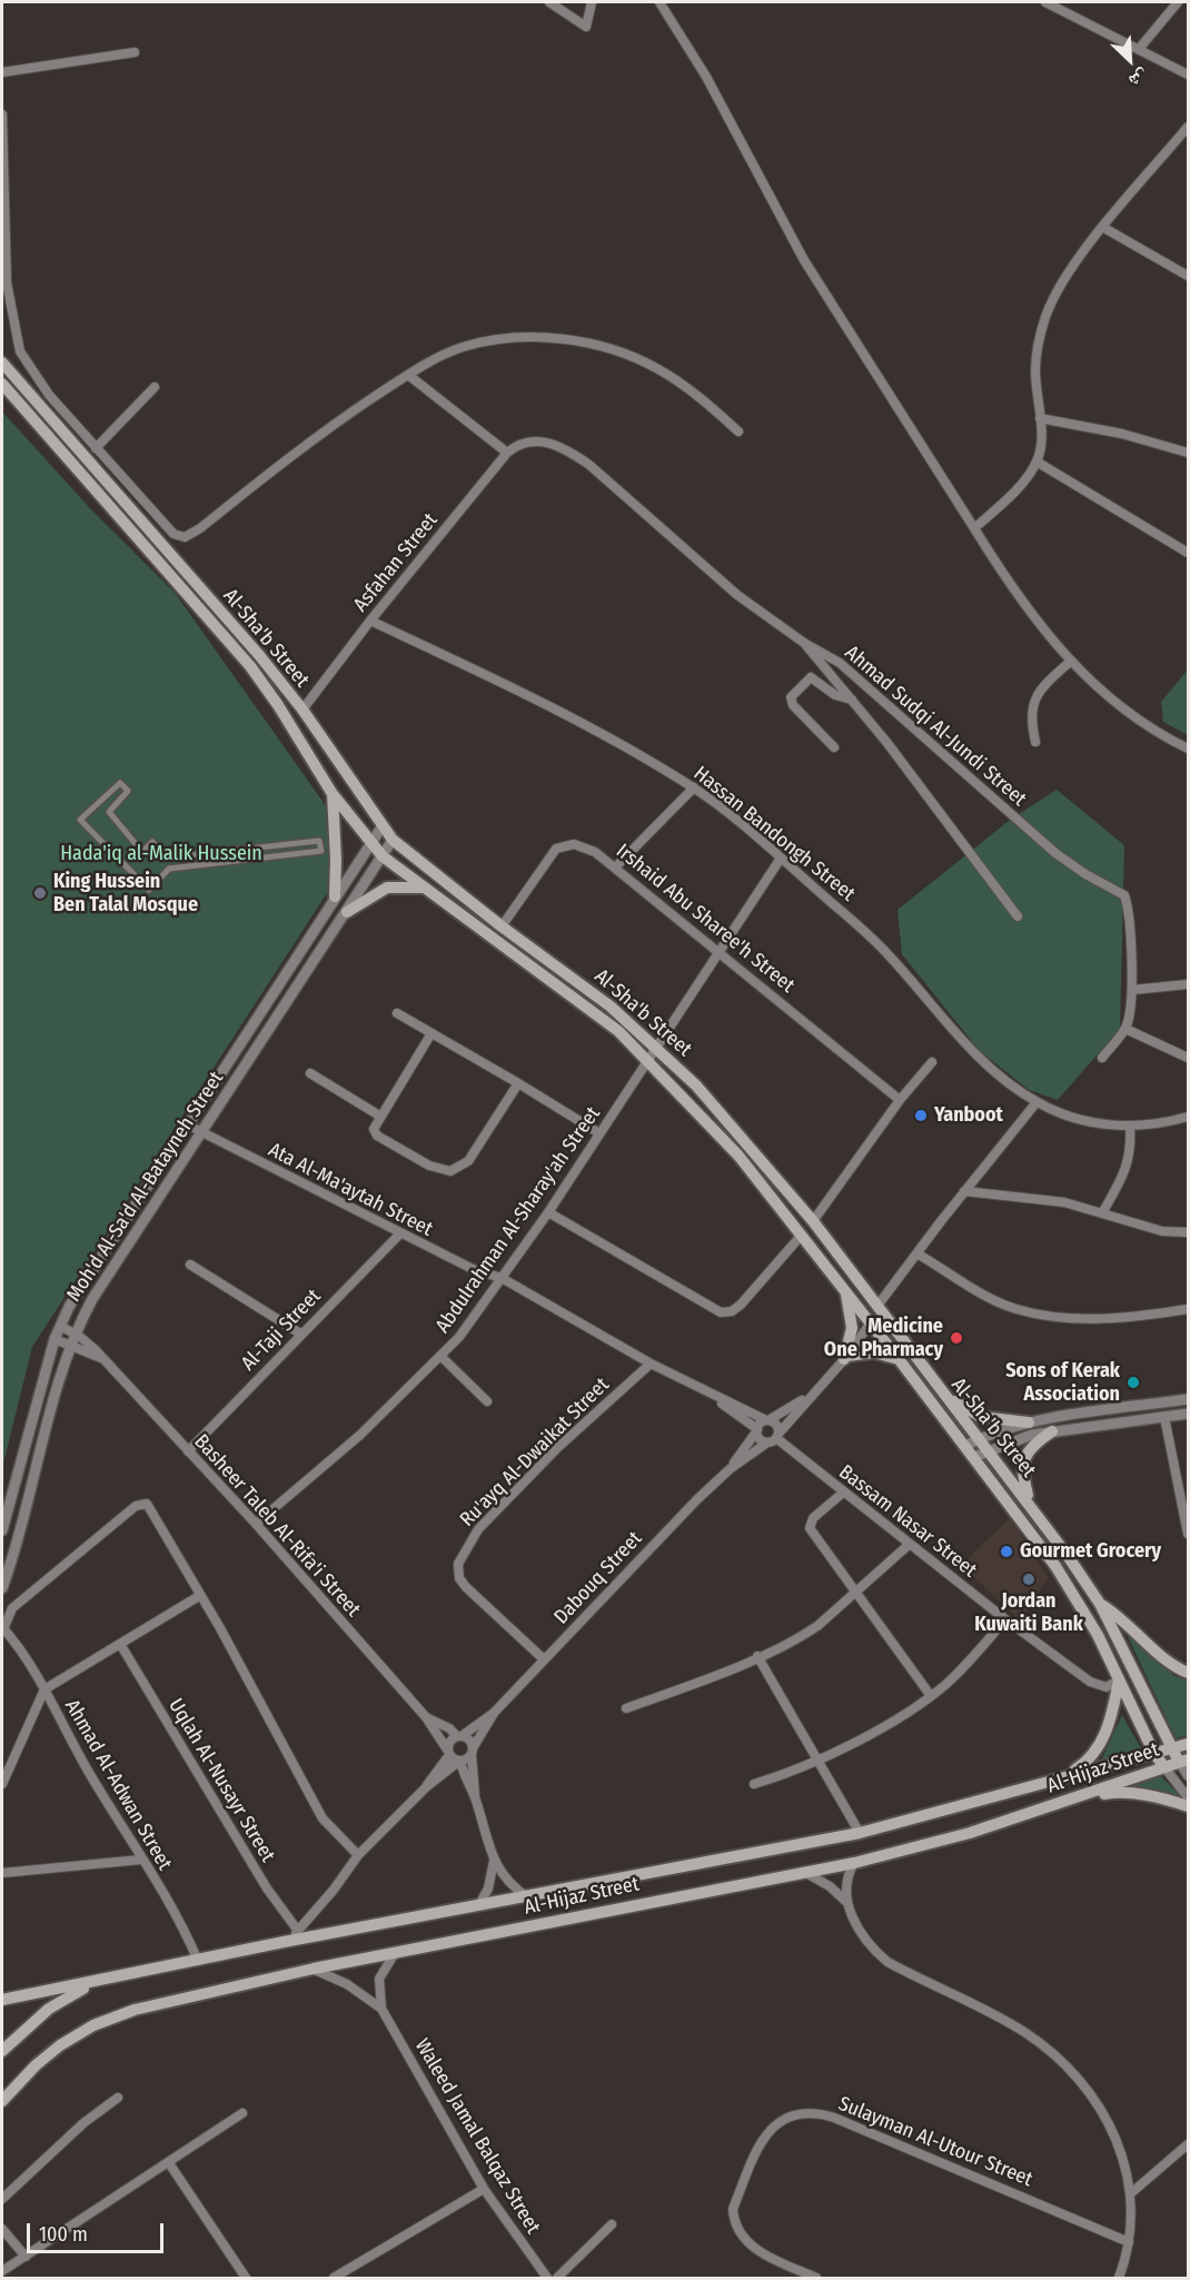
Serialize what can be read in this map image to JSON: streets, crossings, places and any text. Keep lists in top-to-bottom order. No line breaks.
{"streets":{"main road":["Al-Sha'b Street","Al-Hijaz Street"],"street":["Asfahan Street","Ahmad Sudqi Al-Jundi Street","Hassan Bandongh Street","Irshaid Abu Sharee'h Street","Moh'd Al-Sa'd Al-Batayneh Street","Ata Al-Ma'aytah Street","Abdulrahman Al-Sharay'ah Street","Al-Taji Street","Ru'ayq Al-Dwaikat Street","Bassam Nasar Street","Basheer Taleb Al-Rifa'i Street","Dabouq Street","Uqlah Al-Nusayr Street","Ahmad Al-Adwan Street","Waleed Jamal Balqaz Street","Sulayman Al-Utour Street"]},"crossings":[["Asfahan Street","Al-Sha'b Street"],["Asfahan Street","Ahmad Sudqi Al-Jundi Street"],["Asfahan Street","Hassan Bandongh Street"],["Al-Sha'b Street","Irshaid Abu Sharee'h Street"],["Al-Sha'b Street","Moh'd Al-Sa'd Al-Batayneh Street"],["Al-Sha'b Street","Abdulrahman Al-Sharay'ah Street"],["Al-Sha'b Street","Bassam Nasar Street"],["Al-Sha'b Street","Dabouq Street"],["Al-Sha'b Street","Al-Hijaz Street"],["Hassan Bandongh Street","Abdulrahman Al-Sharay'ah Street"],["Irshaid Abu Sharee'h Street","Abdulrahman Al-Sharay'ah Street"],["Moh'd Al-Sa'd Al-Batayneh Street","Ata Al-Ma'aytah Street"],["Moh'd Al-Sa'd Al-Batayneh Street","Basheer Taleb Al-Rifa'i Street"],["Ata Al-Ma'aytah Street","Abdulrahman Al-Sharay'ah Street"],["Ata Al-Ma'aytah Street","Al-Taji Street"],["Abdulrahman Al-Sharay'ah Street","Basheer Taleb Al-Rifa'i Street"],["Al-Taji Street","Basheer Taleb Al-Rifa'i Street"],["Ru'ayq Al-Dwaikat Street","Dabouq Street"],["Bassam Nasar Street","Dabouq Street"],["Basheer Taleb Al-Rifa'i Street","Dabouq Street"],["Al-Hijaz Street","Ahmad Al-Adwan Street"],["Al-Hijaz Street","Waleed Jamal Balqaz Street"]],"parks":["Hada'iq al-Malik Hussein"],"places":["King Hussein Ben Talal Mosque","Yanboot","Medicine One Pharmacy","Sons of Kerak Association","Gourmet Grocery","Jordan Kuwaiti Bank"],"scale_bar":"100 m","north":"bottom right"}
